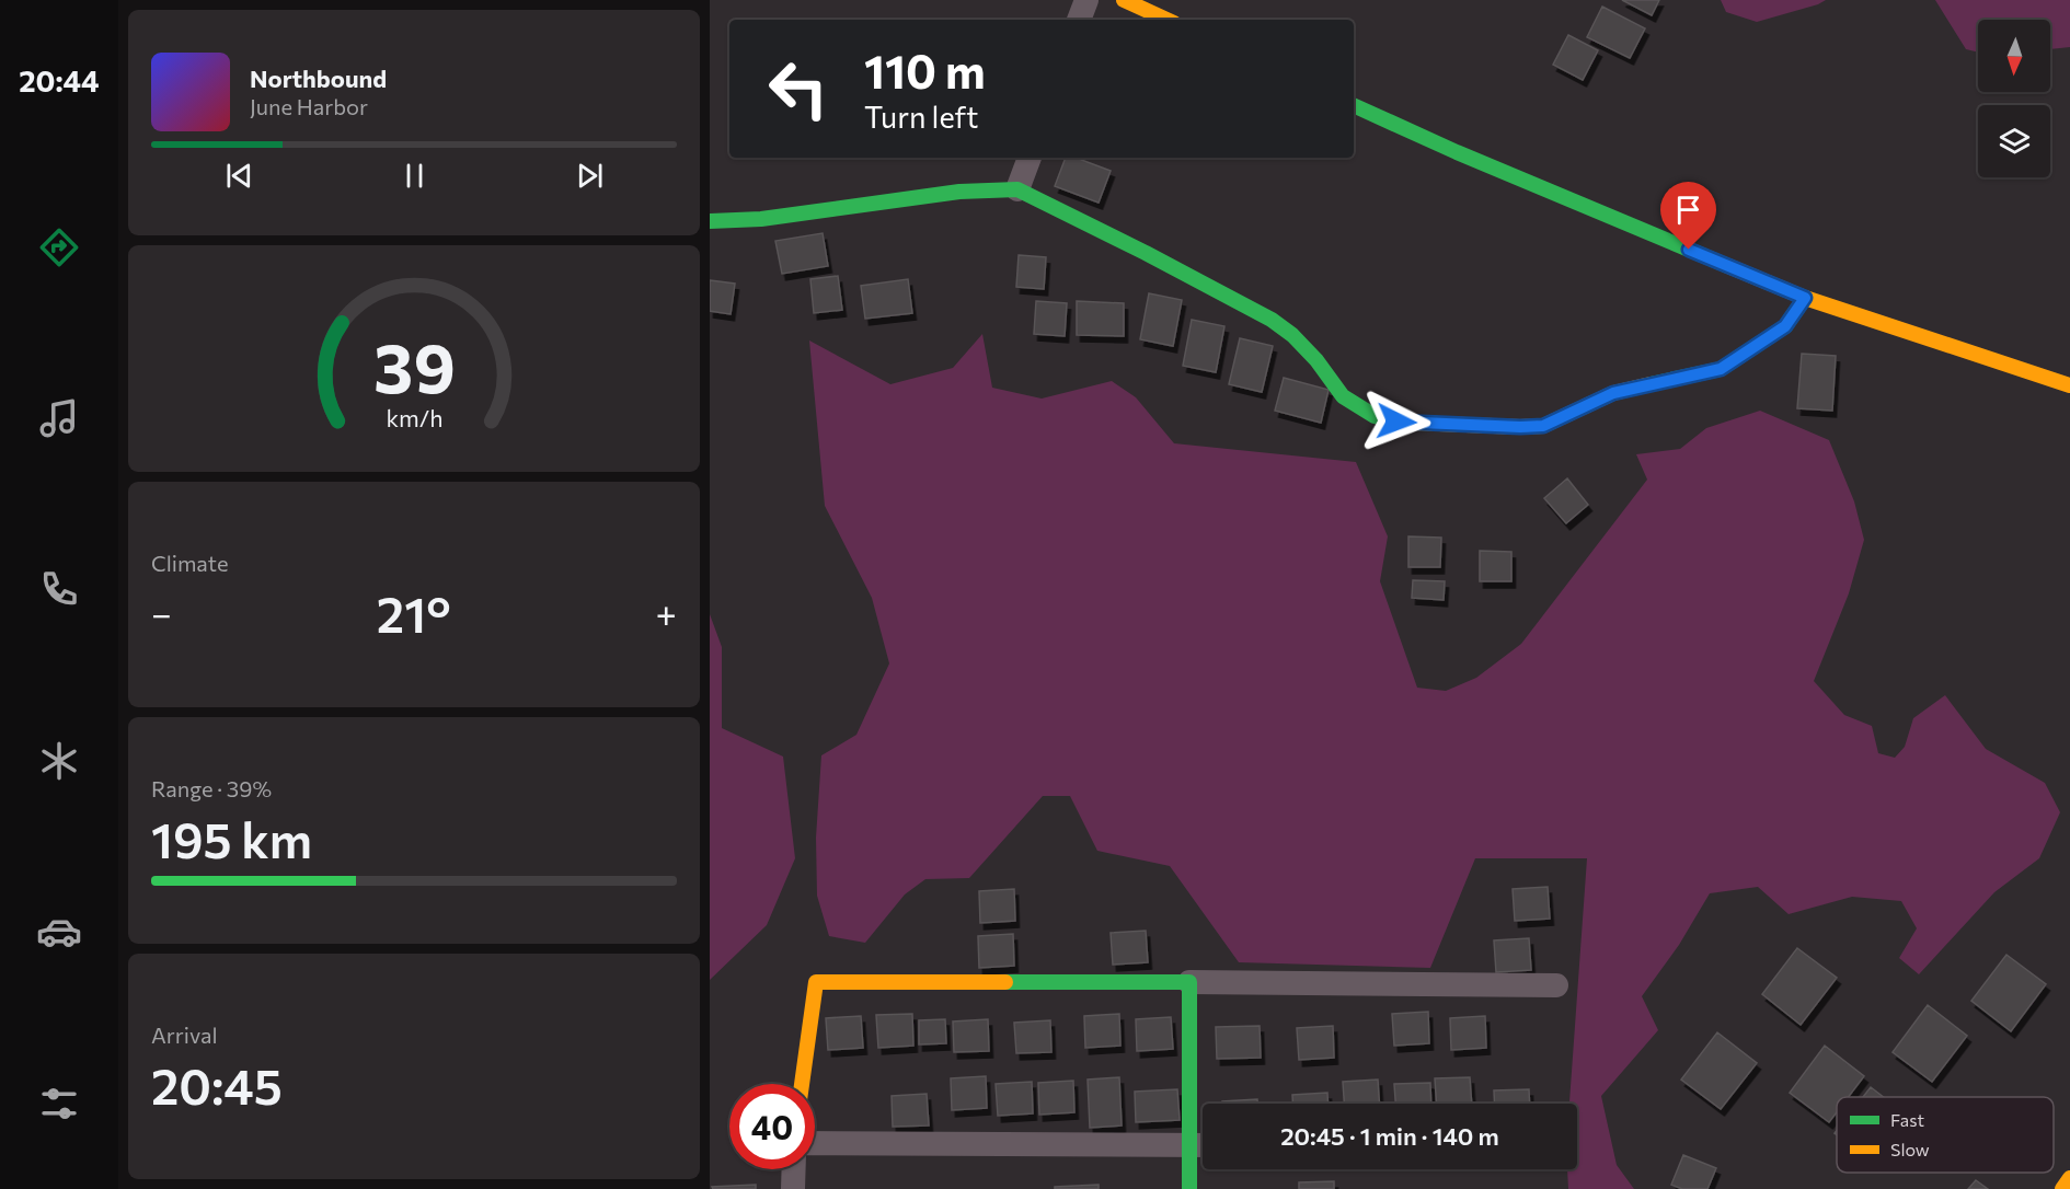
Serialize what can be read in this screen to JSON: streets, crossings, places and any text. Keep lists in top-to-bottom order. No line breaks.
{"legend":["Fast","Slow"],"north":"bottom","page":{"tabs":"20:44","turn":["110 m","Turn left"],"song":["Northbound","June Harbor"],"tile":["Climate",["Range · 39%","195 km"],["Arrival","20:45"]],"heat":["−","21°","+"],"limit":"40","trip":"20:45 · 1 min · 140 m","gauge":["39","km/h"]}}
